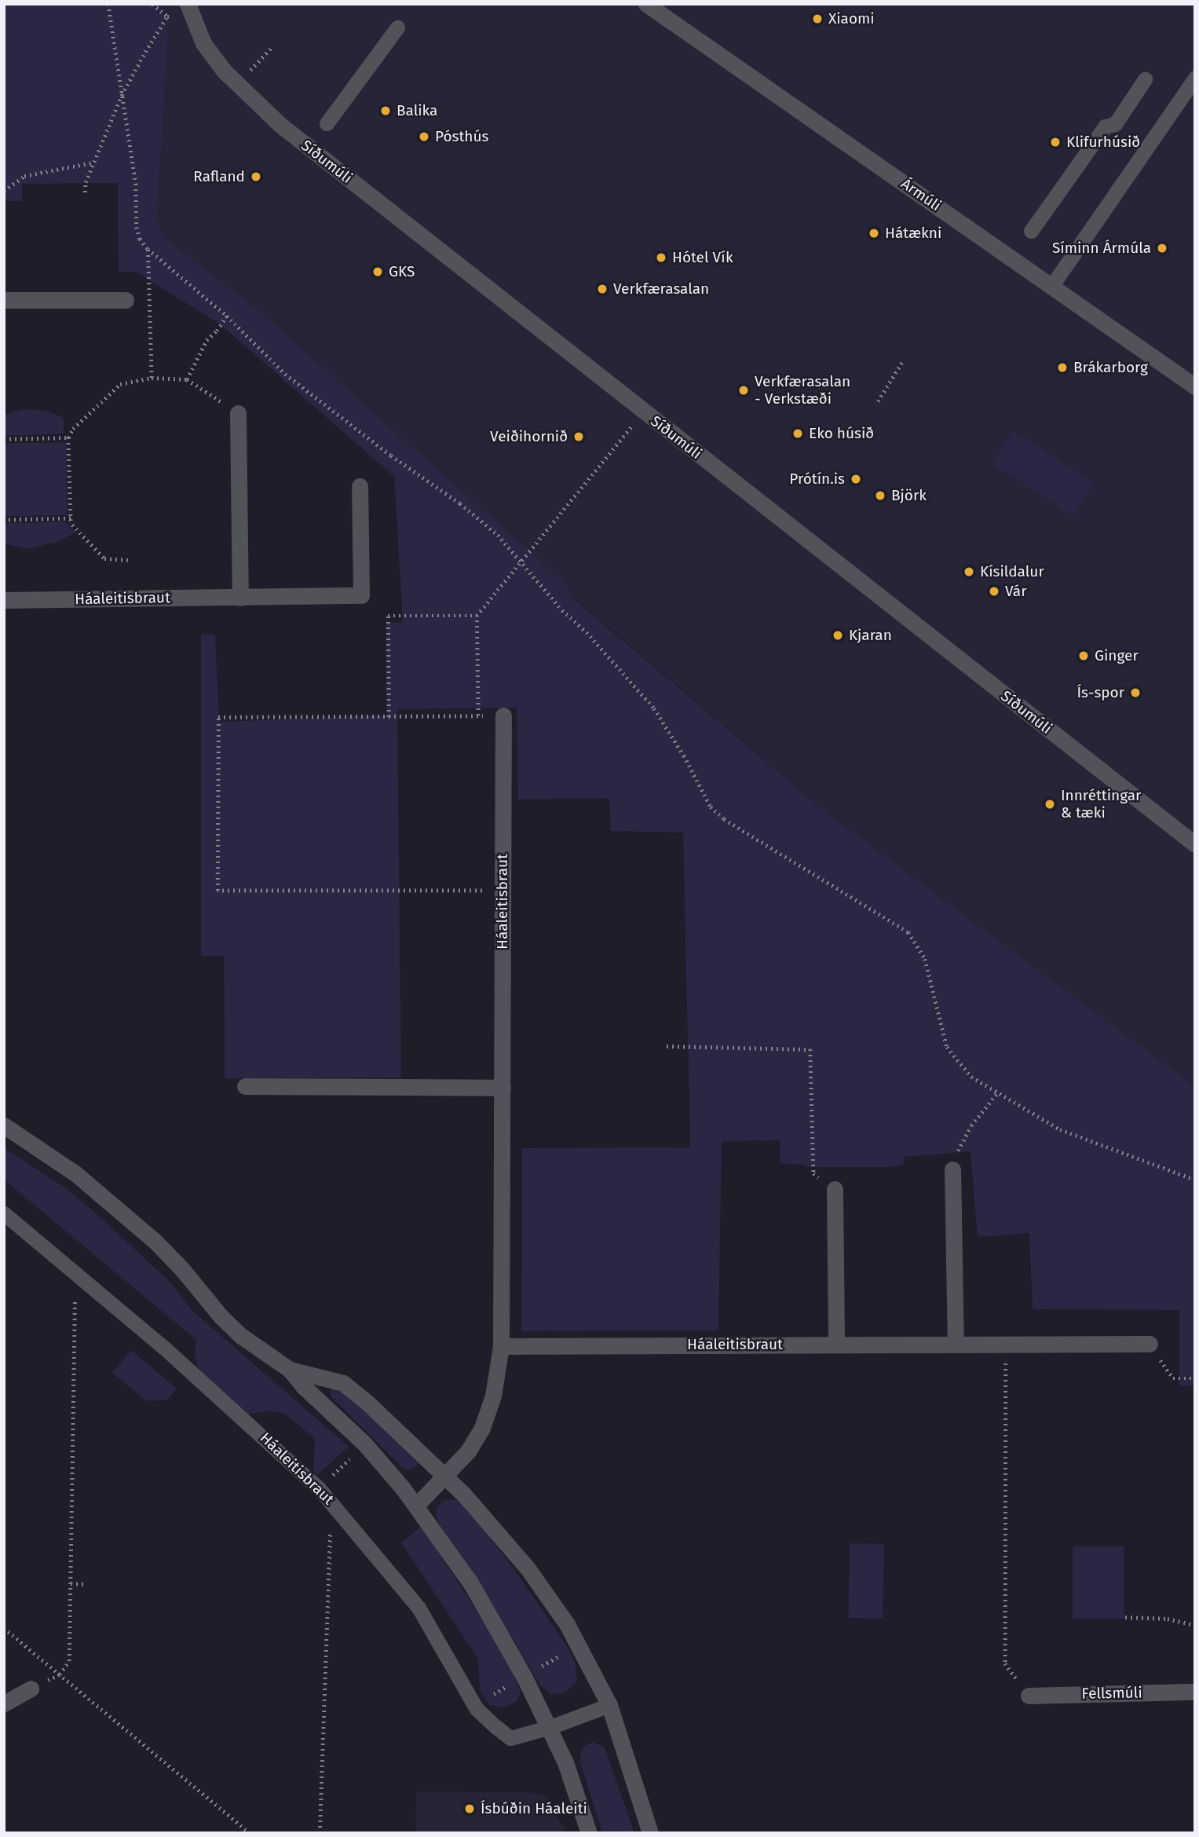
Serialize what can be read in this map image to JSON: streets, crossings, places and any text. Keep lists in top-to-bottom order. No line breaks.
{"streets":{"street":["Síðumúli","Ármúli","Háaleitisbraut","Fellsmúli"]},"places":["Xiaomi","Balika","Pósthús","Klifurhúsið","Rafland","Hátækni","Síminn Ármúla","Hótel Vík","GKS","Verkfærasalan","Brákarborg","Verkfærasalan - Verkstæði","Eko húsið","Veiðihornið","Prótín.is","Björk","Kísildalur","Vár","Kjaran","Ginger","Ís-spor","Innréttingar & tæki","Ísbúðin Háaleiti"]}
